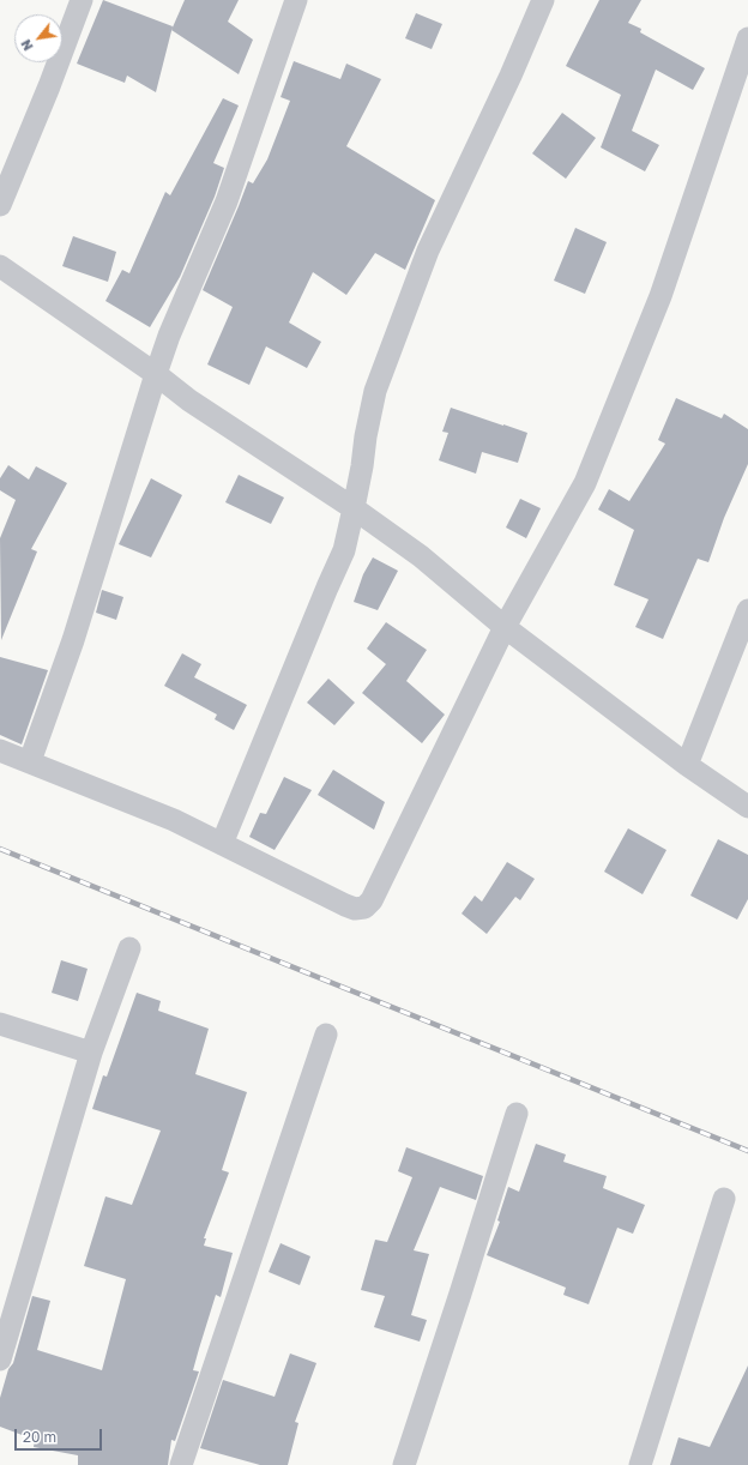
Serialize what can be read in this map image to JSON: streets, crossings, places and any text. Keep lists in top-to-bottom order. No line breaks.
{"scale_bar":"20 m","north":"bottom left"}
